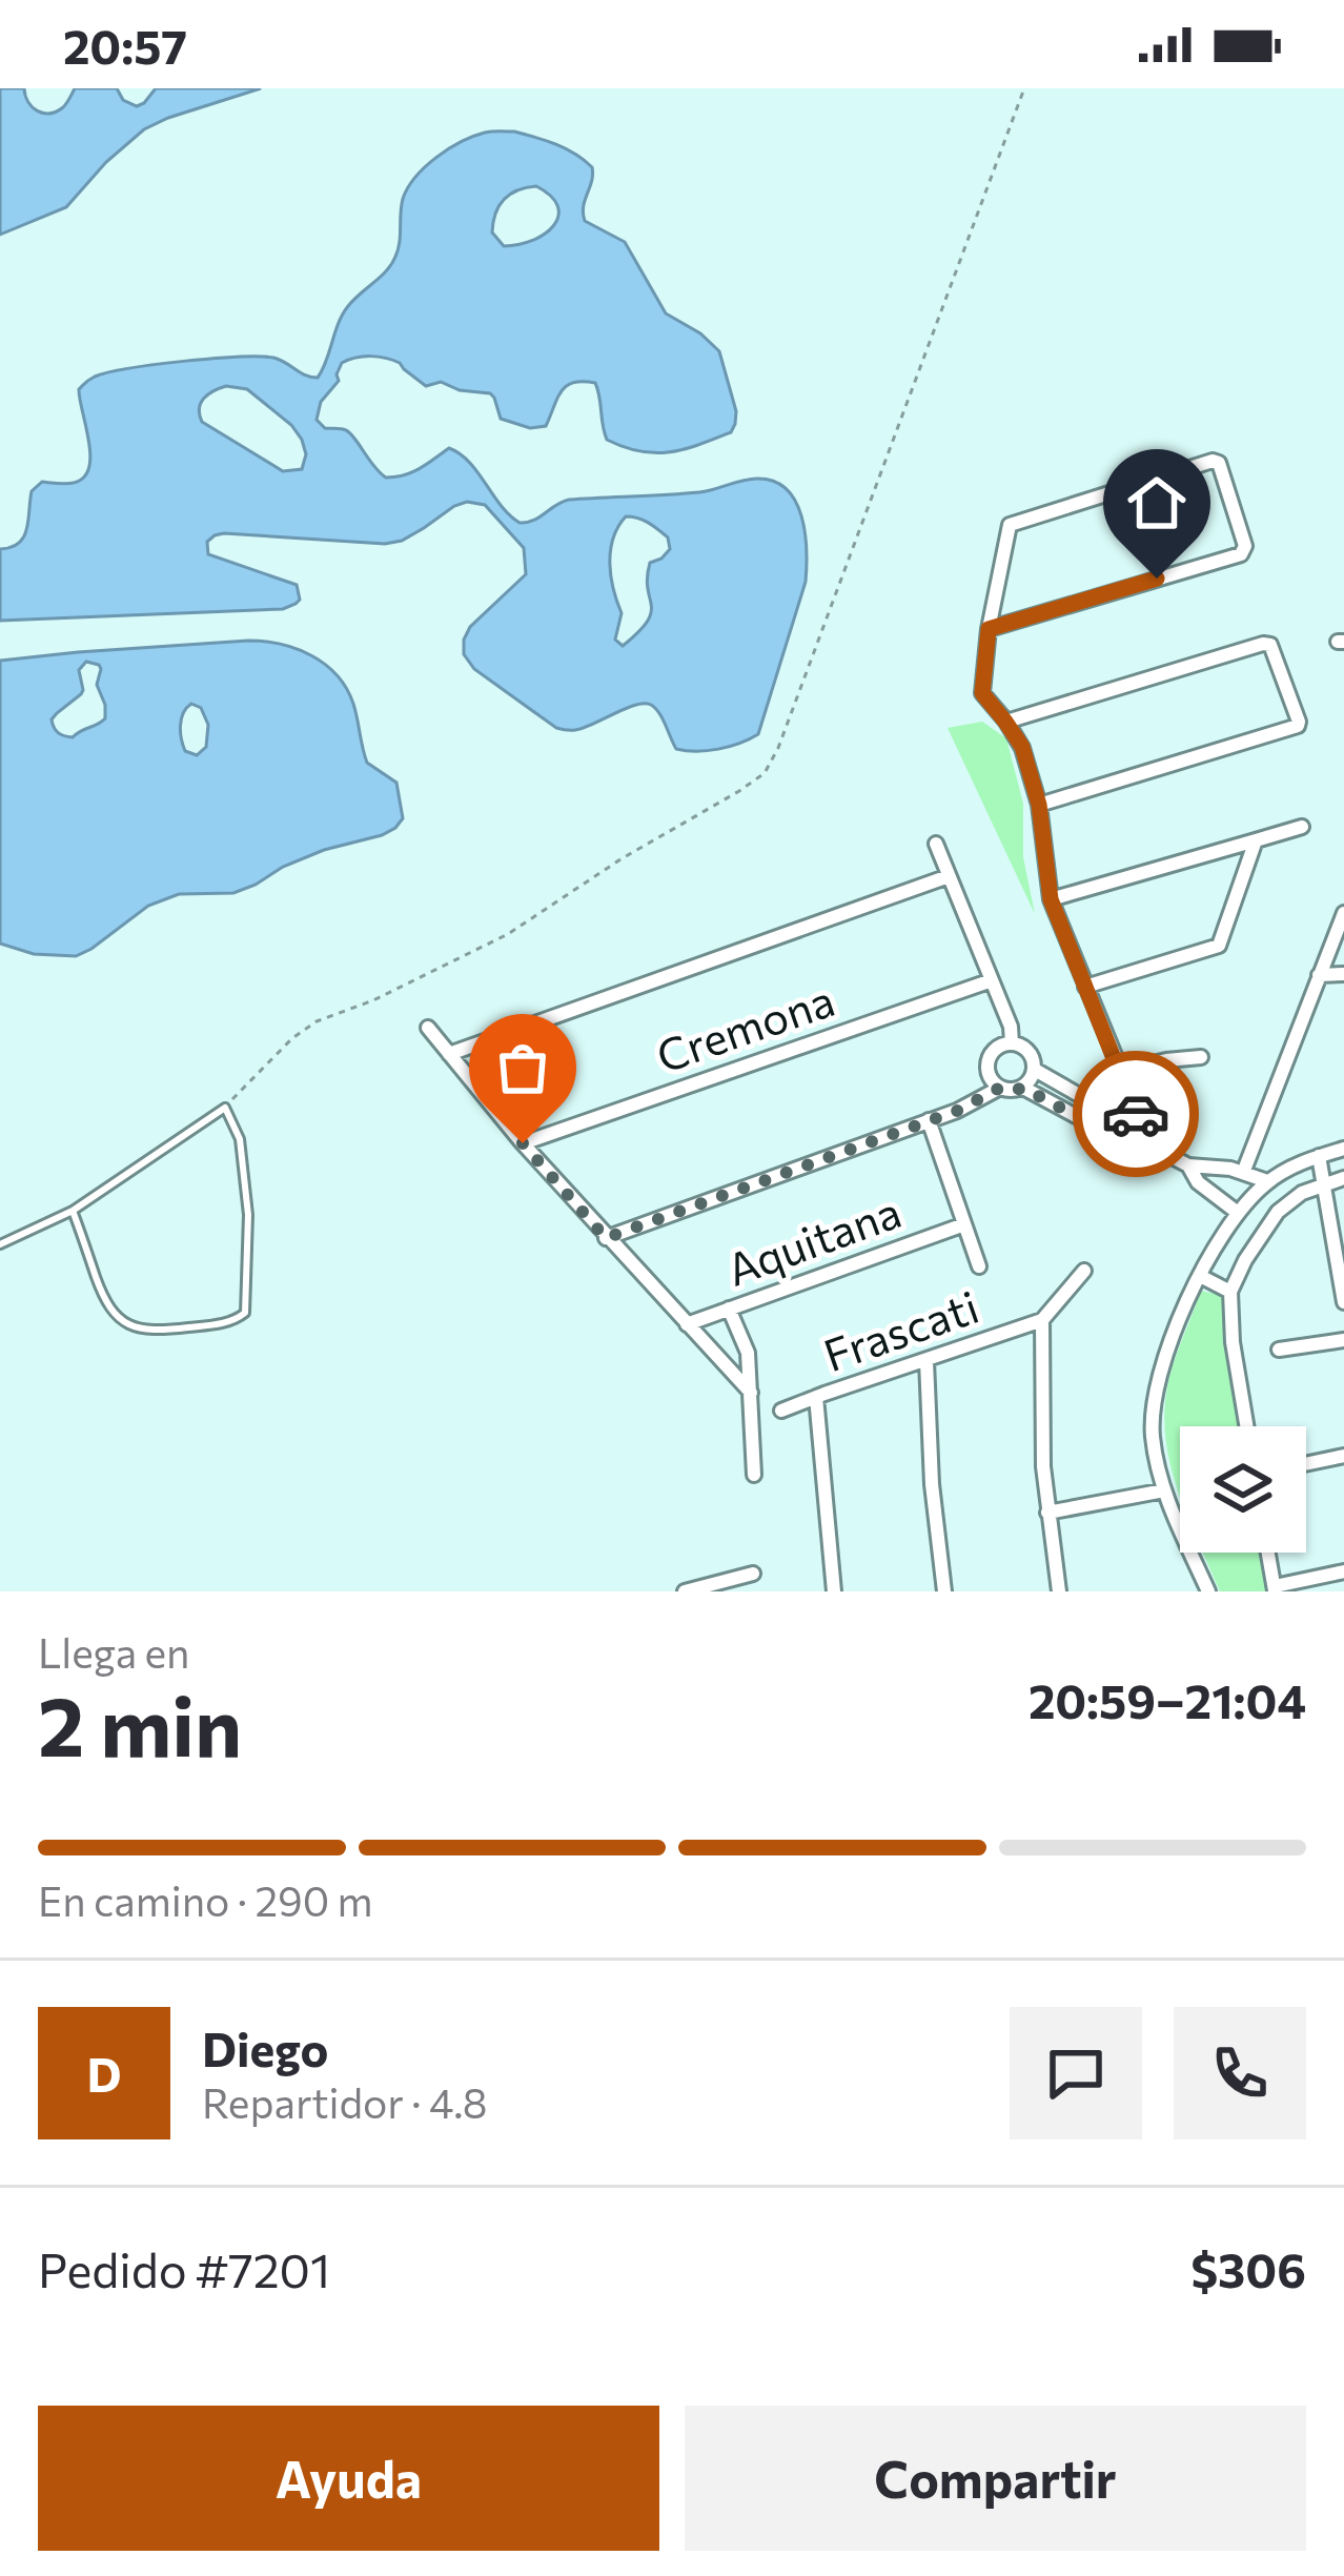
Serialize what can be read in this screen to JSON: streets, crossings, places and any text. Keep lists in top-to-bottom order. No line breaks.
{"streets":{"street":["Cremona","Aquitana","Frascati"]},"page":{"status":"20:57","heading":["2 min","Llega en","20:59–21:04"],"panel":["Diego","Repartidor · 4.8","Pedido #7201","$306"],"bar":"En camino · 290 m","round":"D","buttons":["Ayuda","Compartir"]}}
